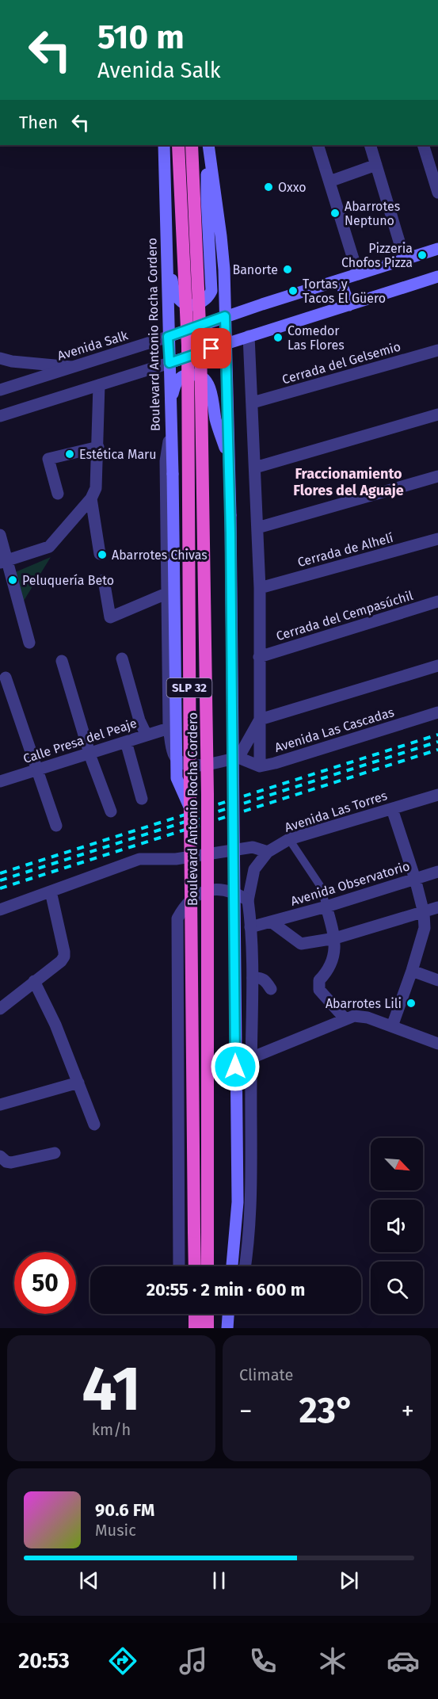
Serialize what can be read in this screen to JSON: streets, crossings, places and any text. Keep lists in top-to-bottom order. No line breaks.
{"streets":{"highway":["Boulevard Antonio Rocha Cordero","SLP 32"],"main road":["Avenida Salk"],"street":["Cerrada del Gelsemio","Cerrada de Alhelí","Cerrada del Cempasúchil","Avenida Las Cascadas","Calle Presa del Peaje","Avenida Las Torres","Avenida Observatorio"]},"crossings":[["Boulevard Antonio Rocha Cordero","Avenida Salk"],["Boulevard Antonio Rocha Cordero","Calle Presa del Peaje"],["Avenida Las Torres","Avenida Observatorio"]],"districts":["Fraccionamiento Flores del Aguaje"],"places":["Oxxo","Abarrotes Neptuno","Pizzeria Chofos Pizza","Banorte","Tortas y Tacos El Güero","Comedor Las Flores","Estética Maru","Abarrotes Chivas","Peluquería Beto","Abarrotes Lili"],"north":"bottom right","page":{"turn":["510 m","Avenida Salk"],"then":"Then","limit":"50","trip":"20:55 · 2 min · 600 m","tile":[["41","km/h"],"Climate"],"heat":["−","23°","+"],"song":["90.6 FM","Music"],"tabs":"20:53"}}
